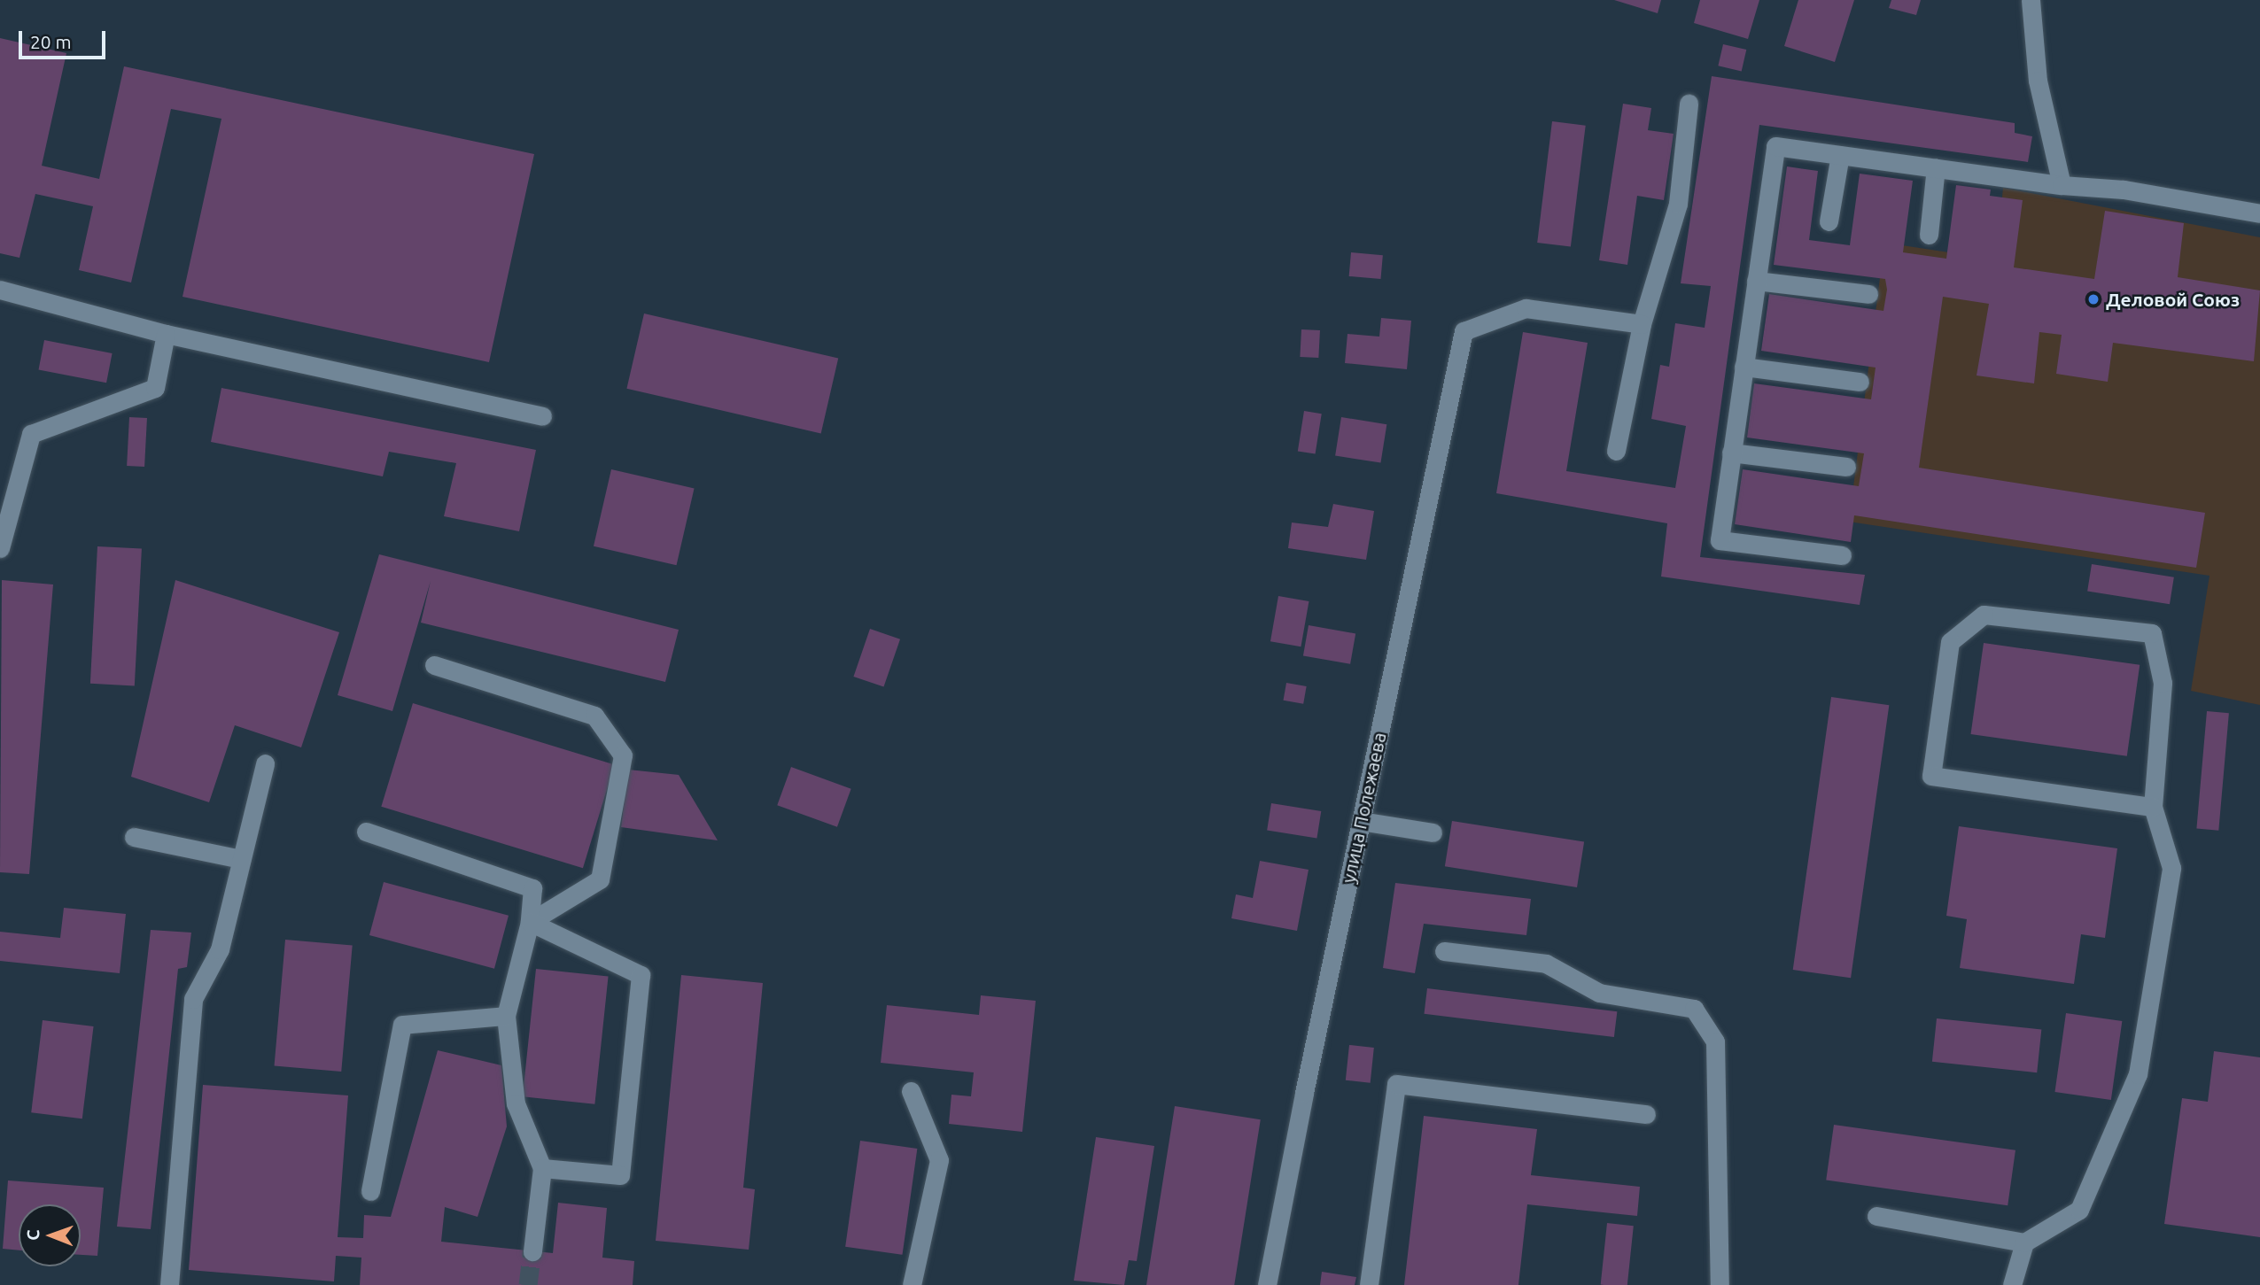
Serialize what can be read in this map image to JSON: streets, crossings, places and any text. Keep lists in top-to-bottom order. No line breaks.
{"streets":{"street":["улица Полежаева"]},"places":["Деловой Союз"],"scale_bar":"20 m","north":"left"}
